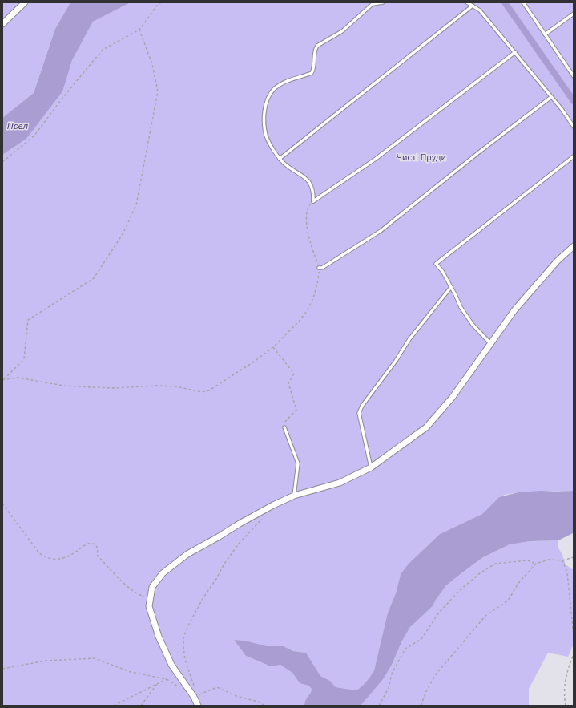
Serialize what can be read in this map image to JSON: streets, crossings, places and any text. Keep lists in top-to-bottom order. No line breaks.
{"water":["Псел"],"parks":["Чисті Пруди"]}
